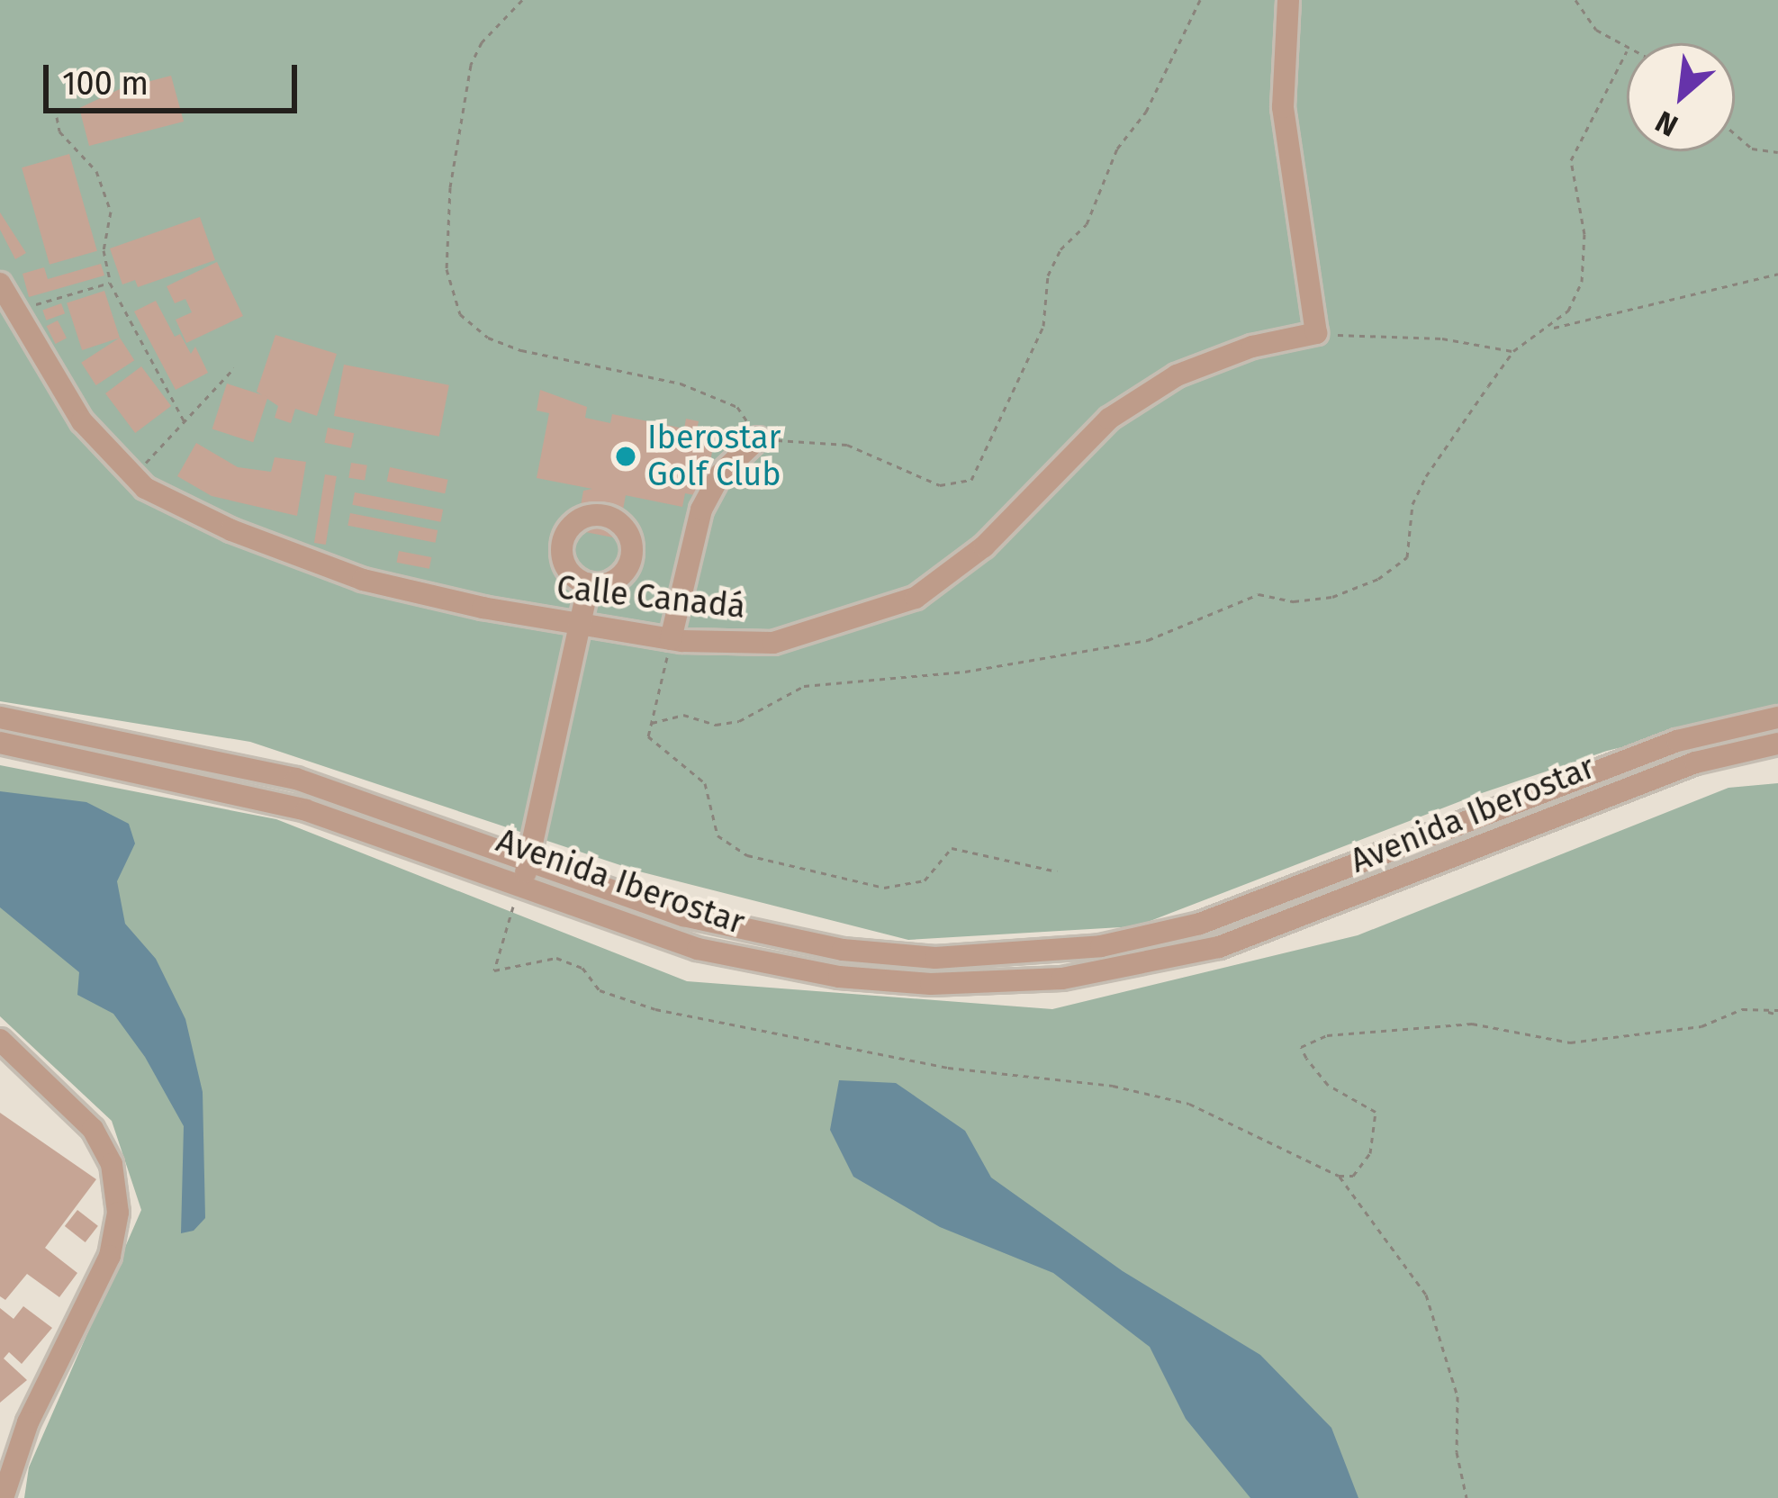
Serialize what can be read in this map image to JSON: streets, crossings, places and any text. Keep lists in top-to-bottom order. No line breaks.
{"streets":{"street":["Calle Canadá","Avenida Iberostar"]},"places":["Iberostar Golf Club"],"scale_bar":"100 m","north":"bottom left"}
